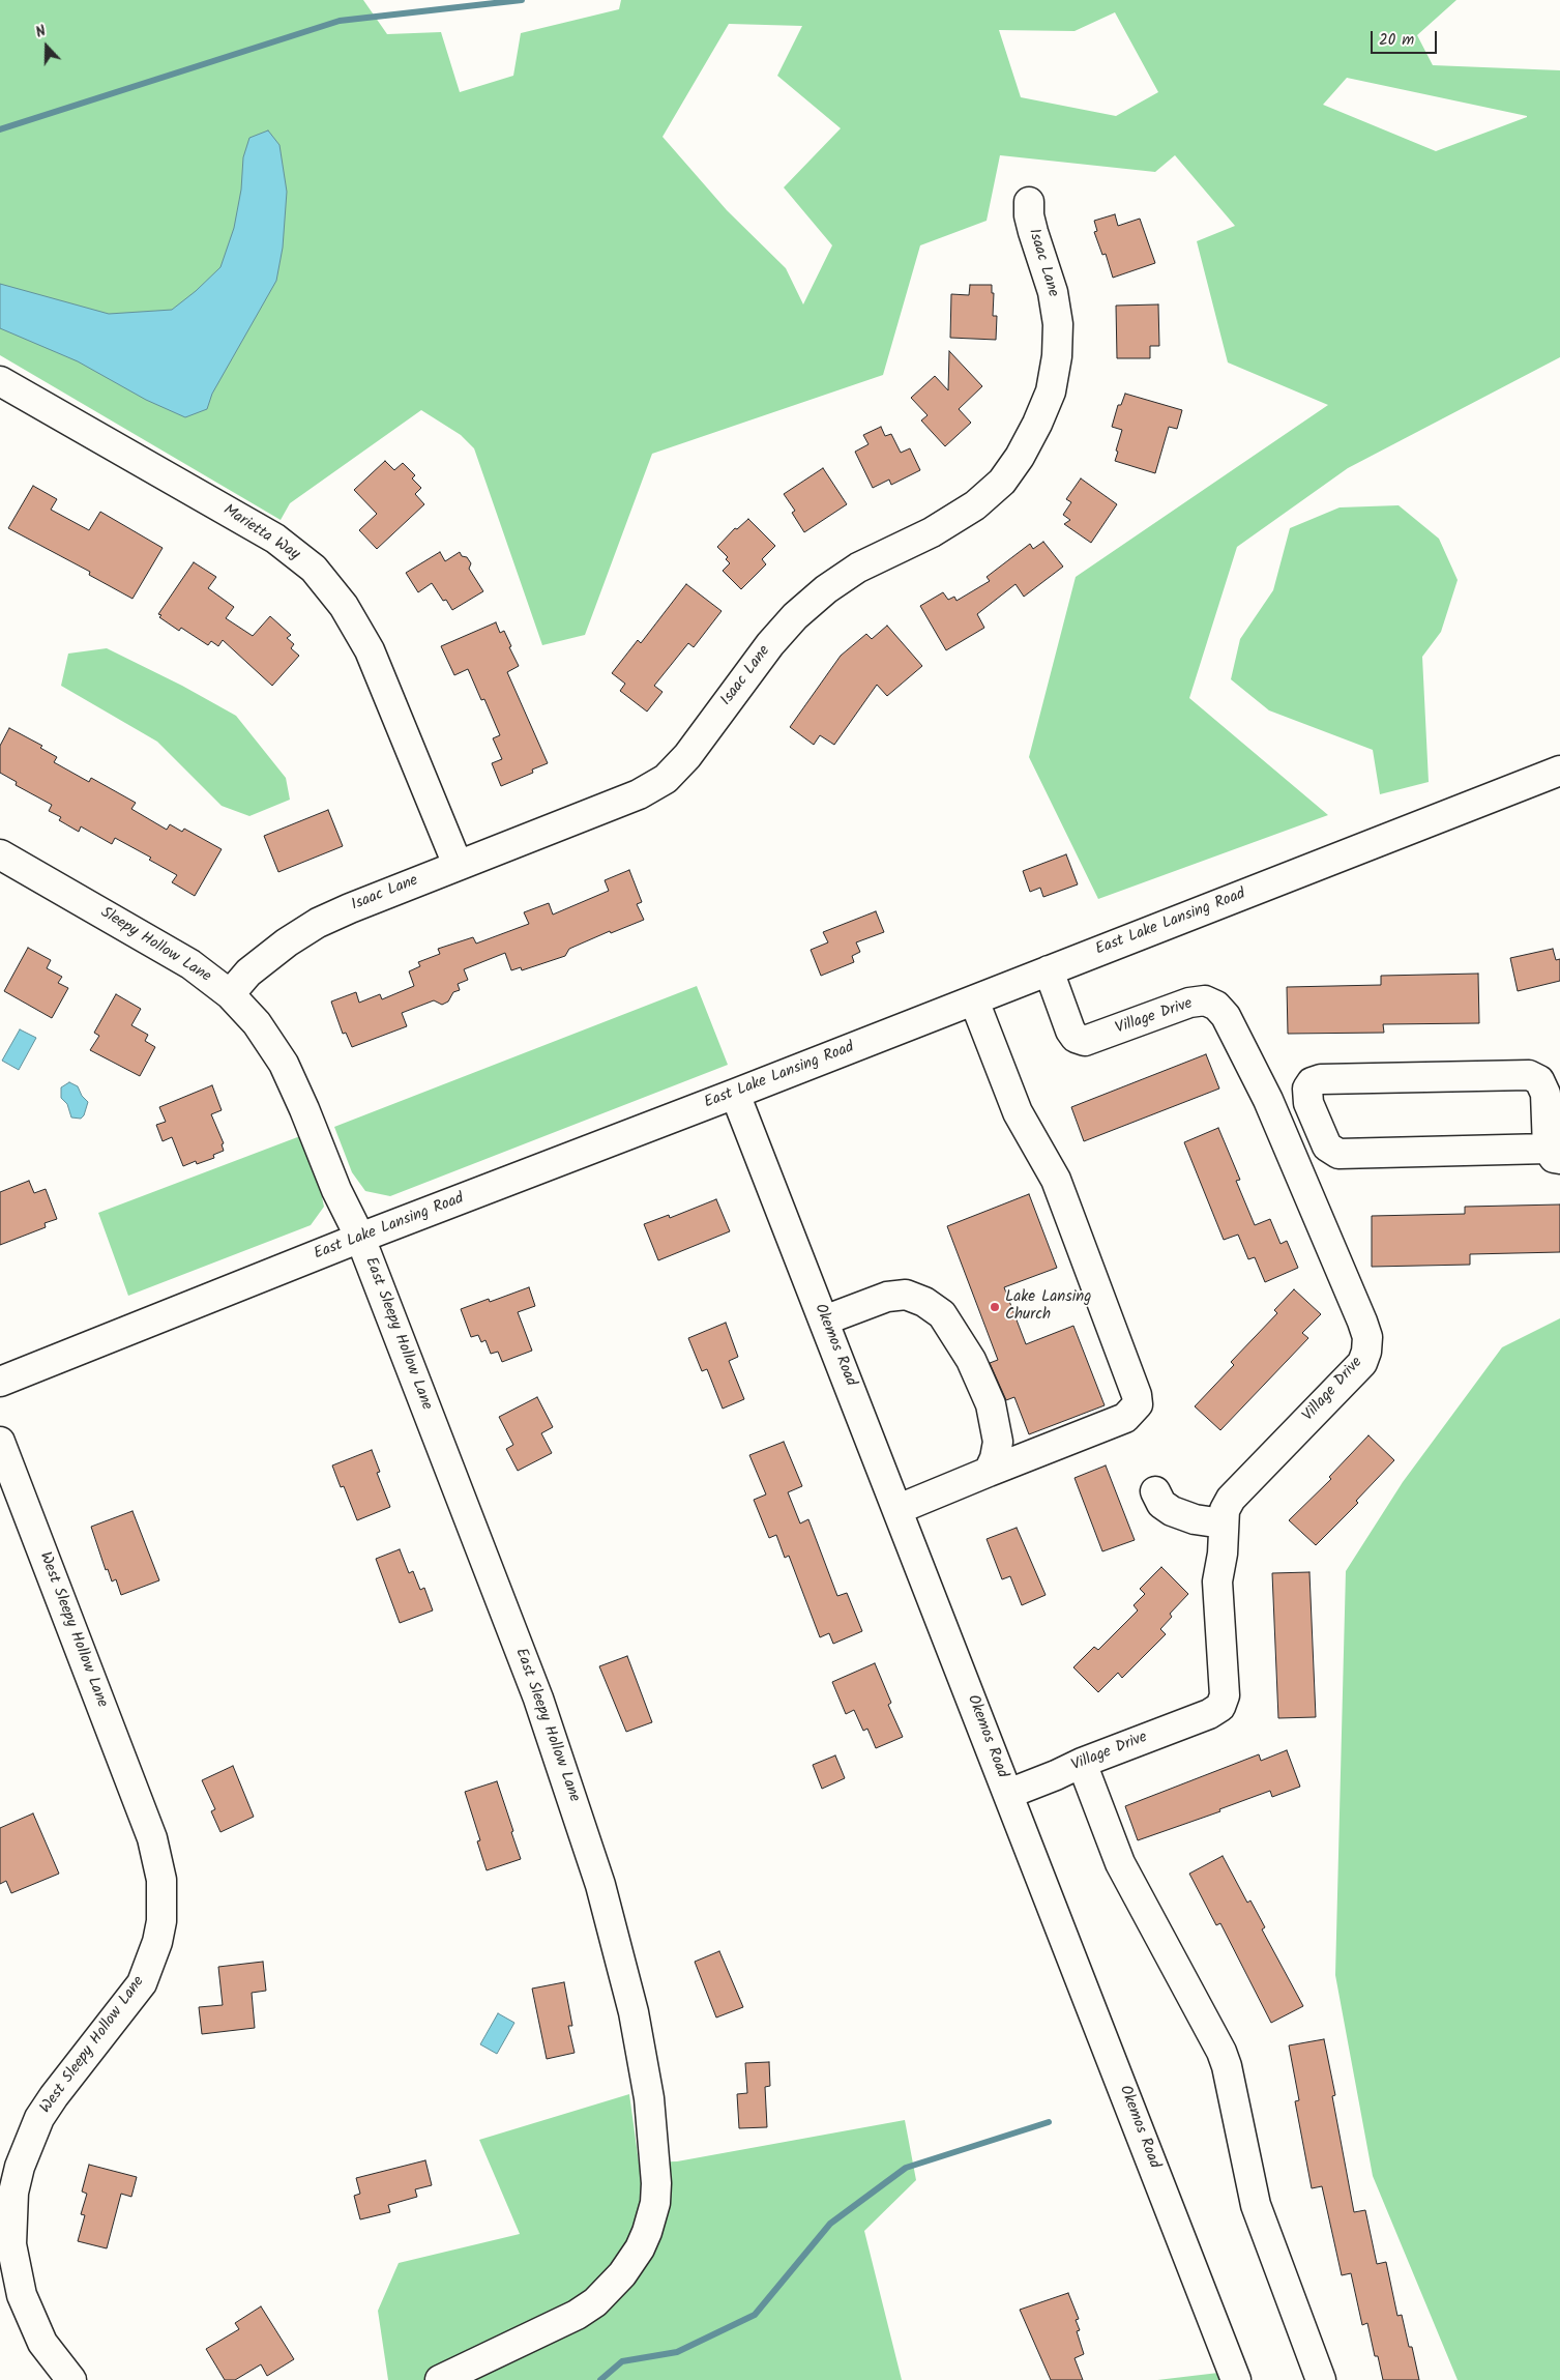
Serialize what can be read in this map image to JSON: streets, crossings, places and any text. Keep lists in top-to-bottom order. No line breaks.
{"streets":{"street":["Isaac Lane","Marietta Way","East Lake Lansing Road","Sleepy Hollow Lane","Village Drive","East Sleepy Hollow Lane","Okemos Road","West Sleepy Hollow Lane"]},"crossings":[["Isaac Lane","Marietta Way"],["Isaac Lane","Sleepy Hollow Lane"],["East Lake Lansing Road","Sleepy Hollow Lane"],["East Lake Lansing Road","Village Drive"],["East Lake Lansing Road","East Sleepy Hollow Lane"],["East Lake Lansing Road","Okemos Road"],["Sleepy Hollow Lane","East Sleepy Hollow Lane"],["Village Drive","Okemos Road"]],"places":["Lake Lansing Church"],"scale_bar":"20 m","north":"top"}
